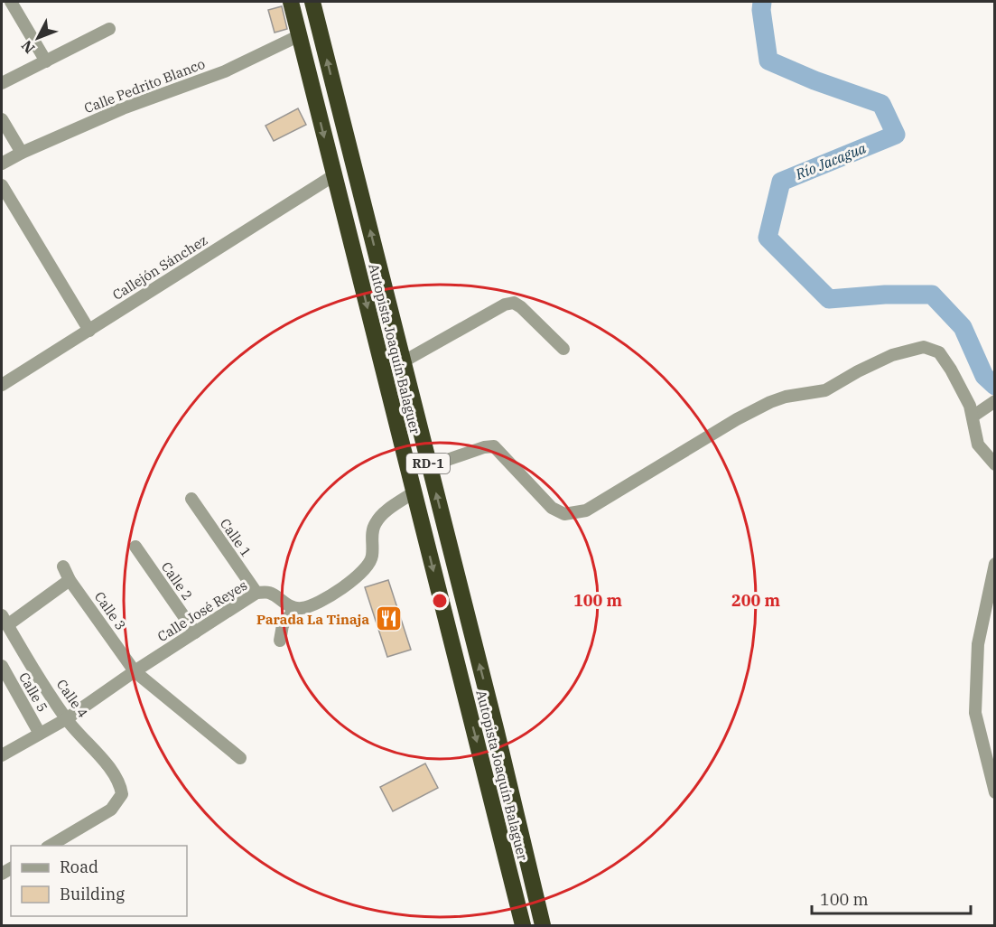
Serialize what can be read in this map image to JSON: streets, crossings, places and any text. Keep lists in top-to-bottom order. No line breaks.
{"streets":{"highway":["Autopista Joaquín Balaguer","RD-1"],"street":["Calle Pedrito Blanco","Callejón Sánchez","Calle 1","Calle 2","Calle 3","Calle José Reyes","Calle 5","Calle 4"]},"crossings":[["Calle Pedrito Blanco","Autopista Joaquín Balaguer"],["Callejón Sánchez","Autopista Joaquín Balaguer"],["Calle 1","Calle José Reyes"],["Calle 2","Calle José Reyes"],["Calle 3","Calle José Reyes"],["Calle José Reyes","Calle 5"],["Calle José Reyes","Calle 4"]],"water":["Río Jacagua"],"places":{"restaurant":["Parada La Tinaja"]},"legend":["Road","Building"],"scale_bar":"100 m","north":"bottom left","rings":["100 m","200 m"]}
